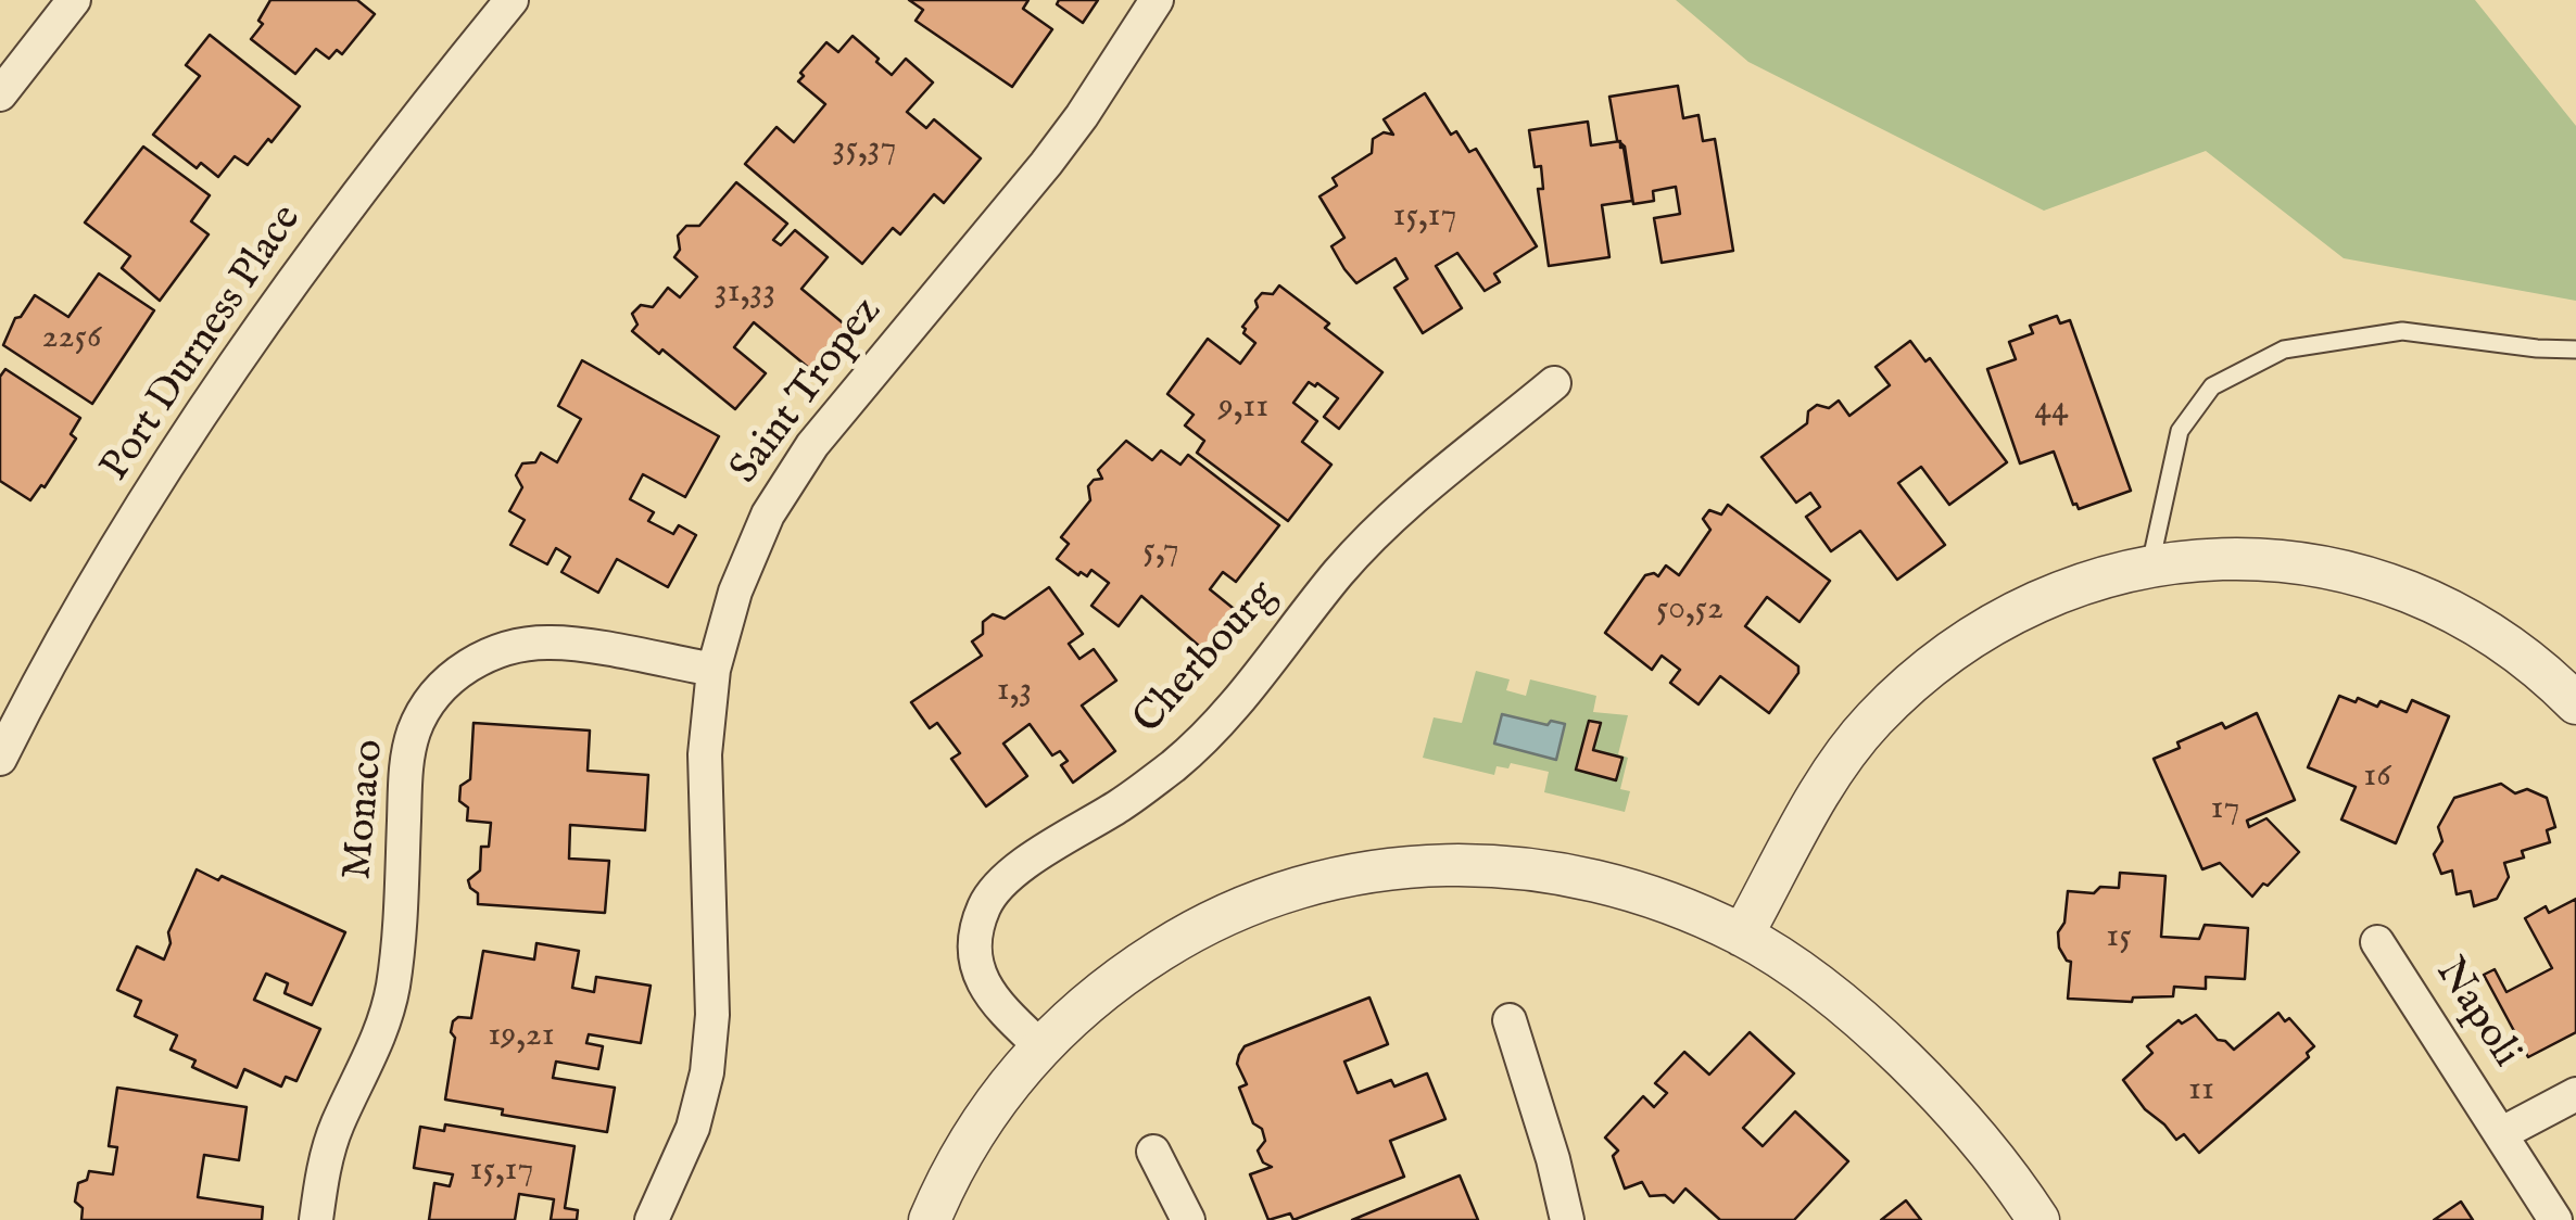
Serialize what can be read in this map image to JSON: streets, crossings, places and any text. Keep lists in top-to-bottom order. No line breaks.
{"streets":{"street":["Port Durness Place","Saint Tropez","Cherbourg","Monaco","Napoli"]},"crossings":[["Saint Tropez","Monaco"]],"house_numbers":["35,37","15,17","31,33","2256","9,11","44","5,7","50,52","1,3","16","17","15","19,21","11","15,17"]}
